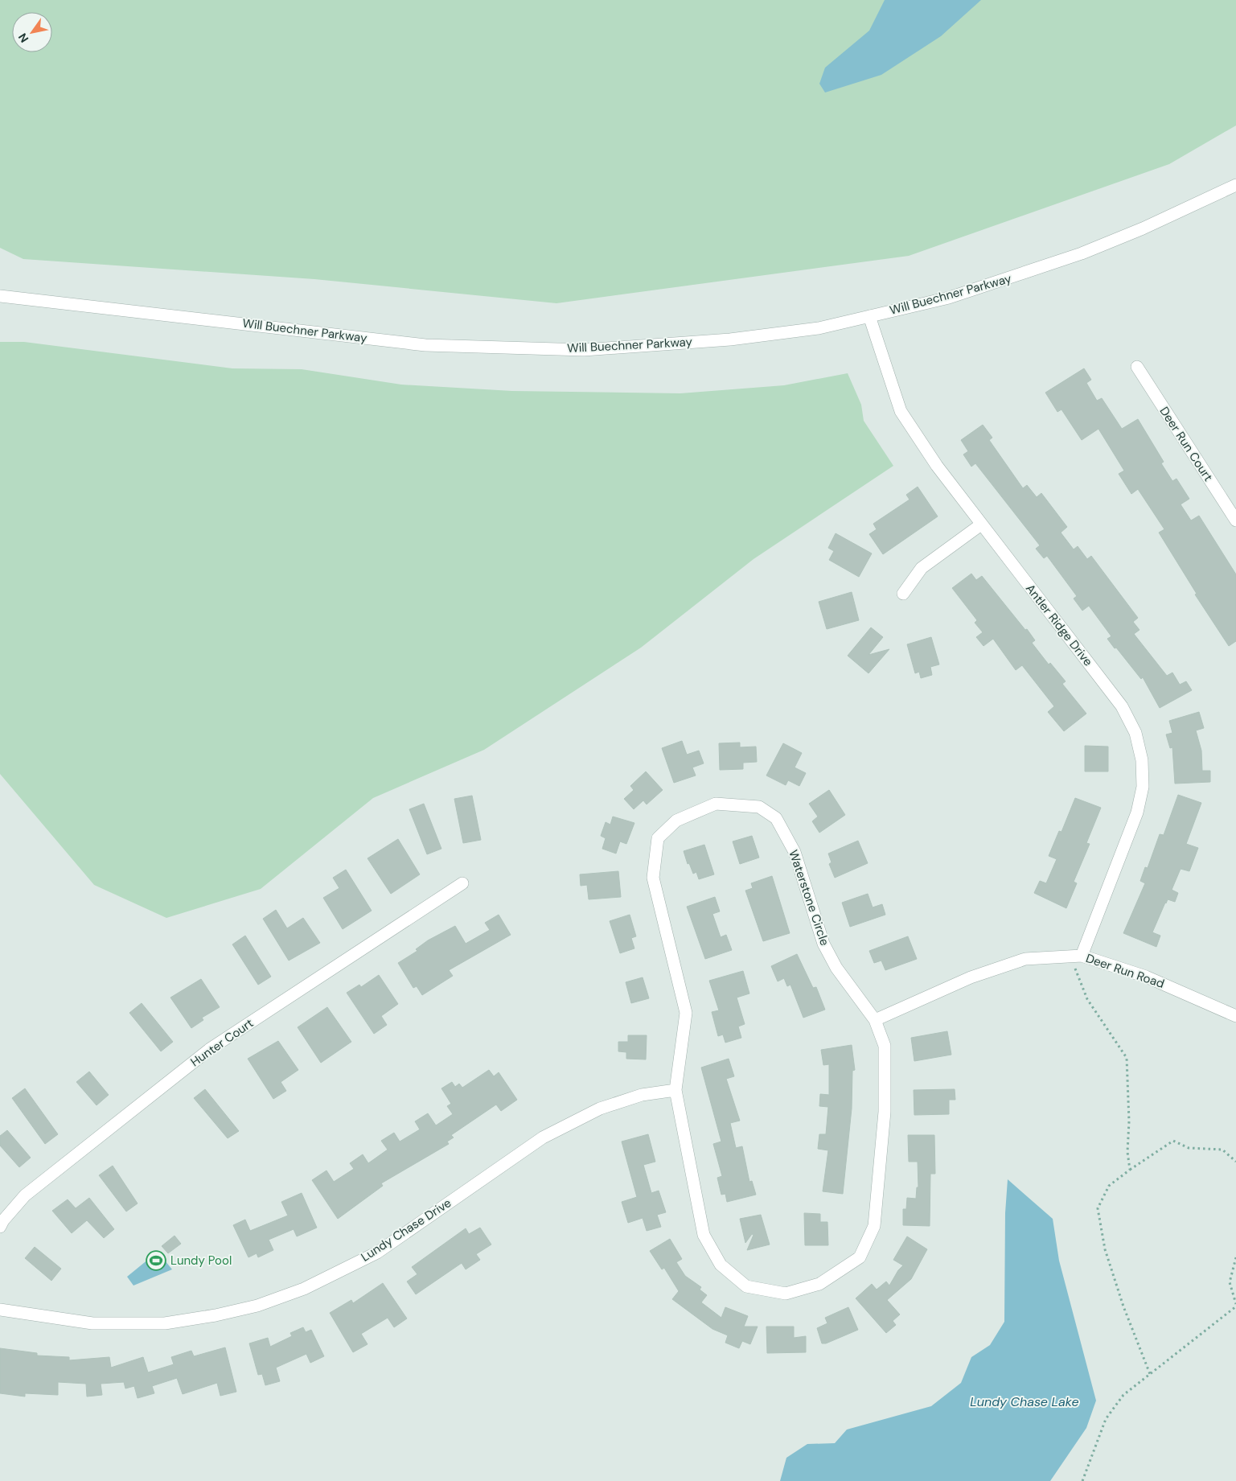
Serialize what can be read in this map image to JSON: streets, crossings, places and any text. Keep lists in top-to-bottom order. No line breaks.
{"streets":{"street":["Will Buechner Parkway","Deer Run Court","Antler Ridge Drive","Waterstone Circle","Deer Run Road","Hunter Court","Lundy Chase Drive"]},"crossings":[["Will Buechner Parkway","Antler Ridge Drive"],["Antler Ridge Drive","Deer Run Road"],["Waterstone Circle","Deer Run Road"],["Waterstone Circle","Lundy Chase Drive"]],"water":["Lundy Chase Lake"],"places":{"sports":["Lundy Pool"]},"north":"bottom left"}
